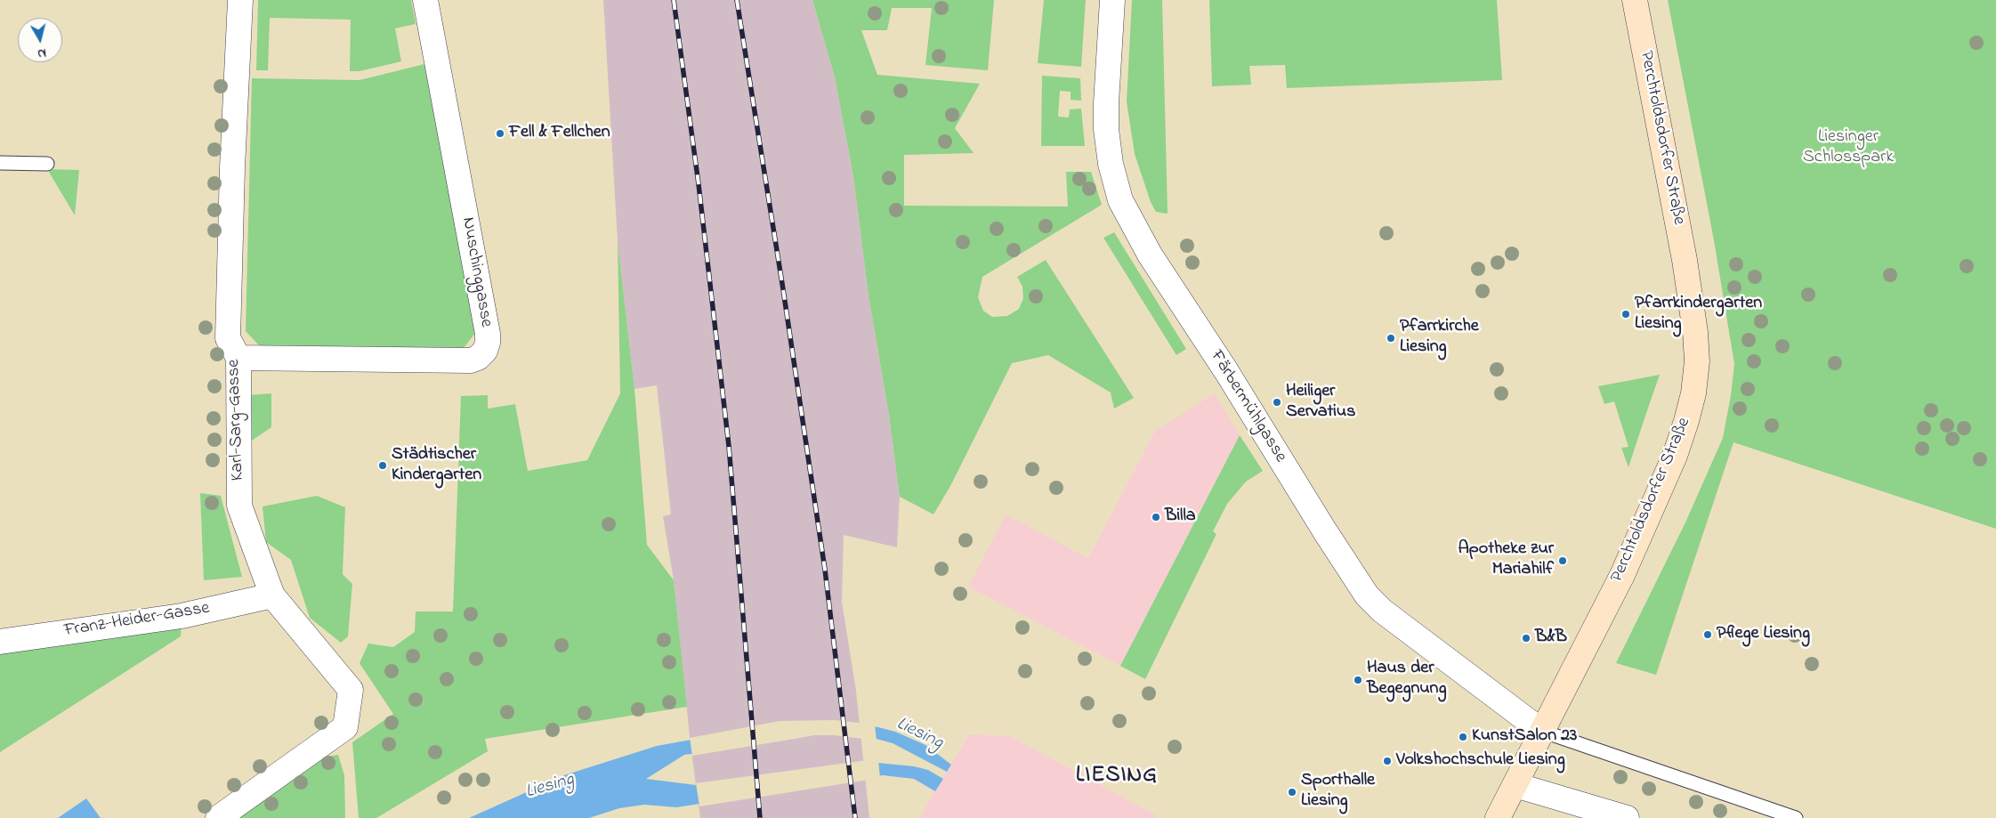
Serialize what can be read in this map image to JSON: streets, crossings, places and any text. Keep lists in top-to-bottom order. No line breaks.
{"streets":{"main road":["Perchtoldsdorfer Straße"],"street":["Nuschinggasse","Färbermühlgasse","Karl-Sarg-Gasse","Franz-Heider-Gasse"]},"crossings":[["Perchtoldsdorfer Straße","Färbermühlgasse"],["Nuschinggasse","Karl-Sarg-Gasse"],["Karl-Sarg-Gasse","Franz-Heider-Gasse"]],"districts":["LIESING"],"water":["Liesing"],"parks":["Liesinger Schlosspark"],"places":["Fell & Fellchen","Pfarrkindergarten Liesing","Pfarrkirche Liesing","Heiliger Servatius","Städtischer Kindergarten","Billa","Apotheke zur Mariahilf","Pflege Liesing","B&B","Haus der Begegnung","KunstSalon 23","Volkshochschule Liesing","Sporthalle Liesing"],"north":"bottom"}
